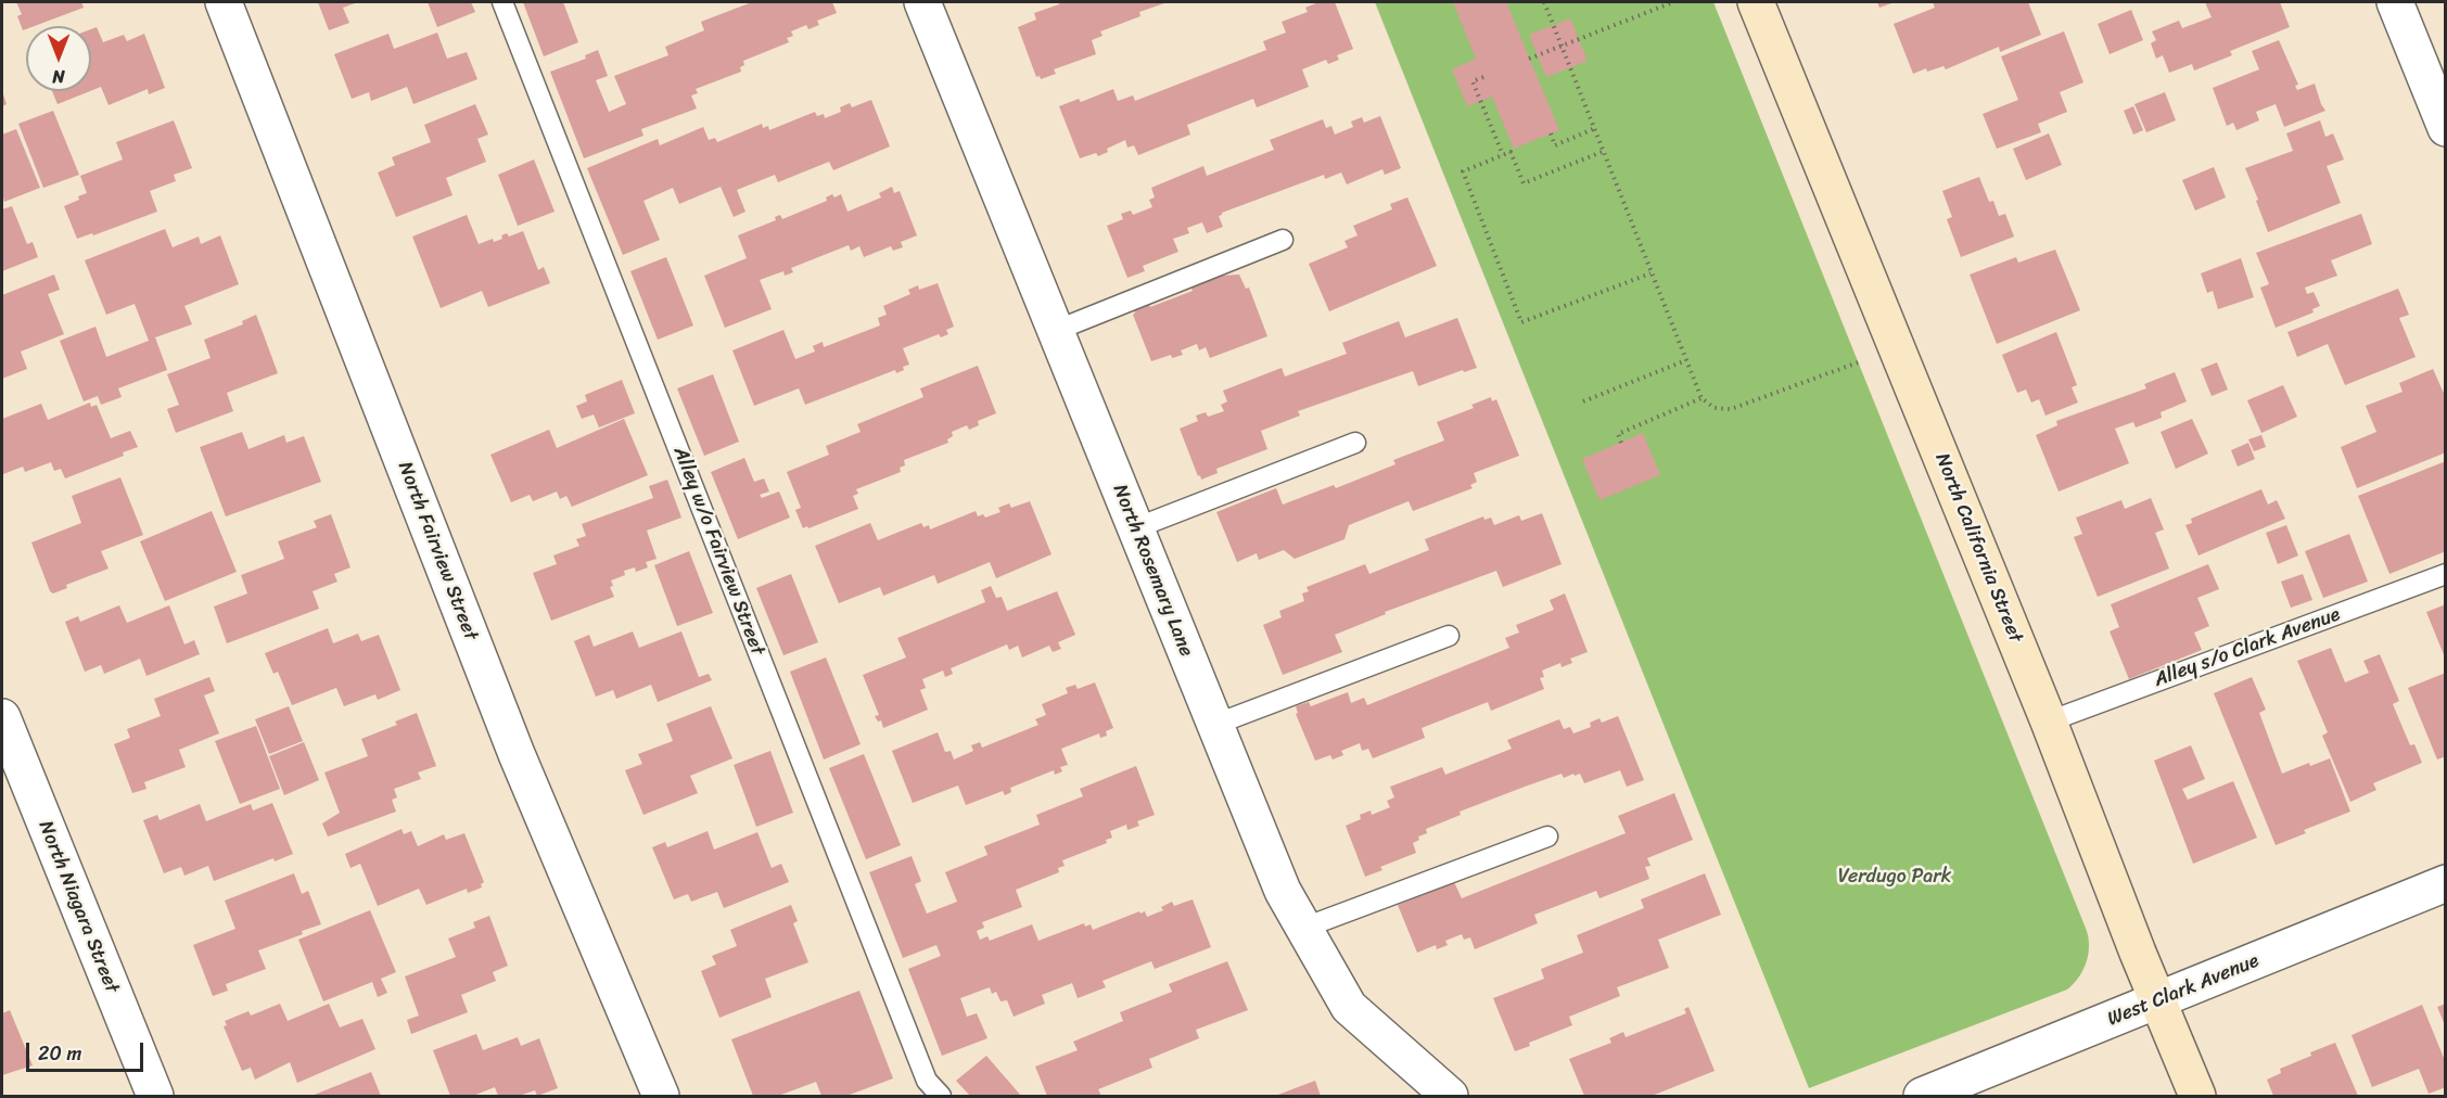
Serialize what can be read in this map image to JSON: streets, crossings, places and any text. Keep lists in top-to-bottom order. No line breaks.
{"streets":{"street":["North California Street","North Fairview Street","North Rosemary Lane","North Niagara Street","West Clark Avenue"],"lane":["Alley w/o Fairview Street","Alley s/o Clark Avenue"]},"crossings":[["North California Street","Alley s/o Clark Avenue"],["North California Street","West Clark Avenue"]],"parks":["Verdugo Park"],"scale_bar":"20 m","north":"bottom"}
